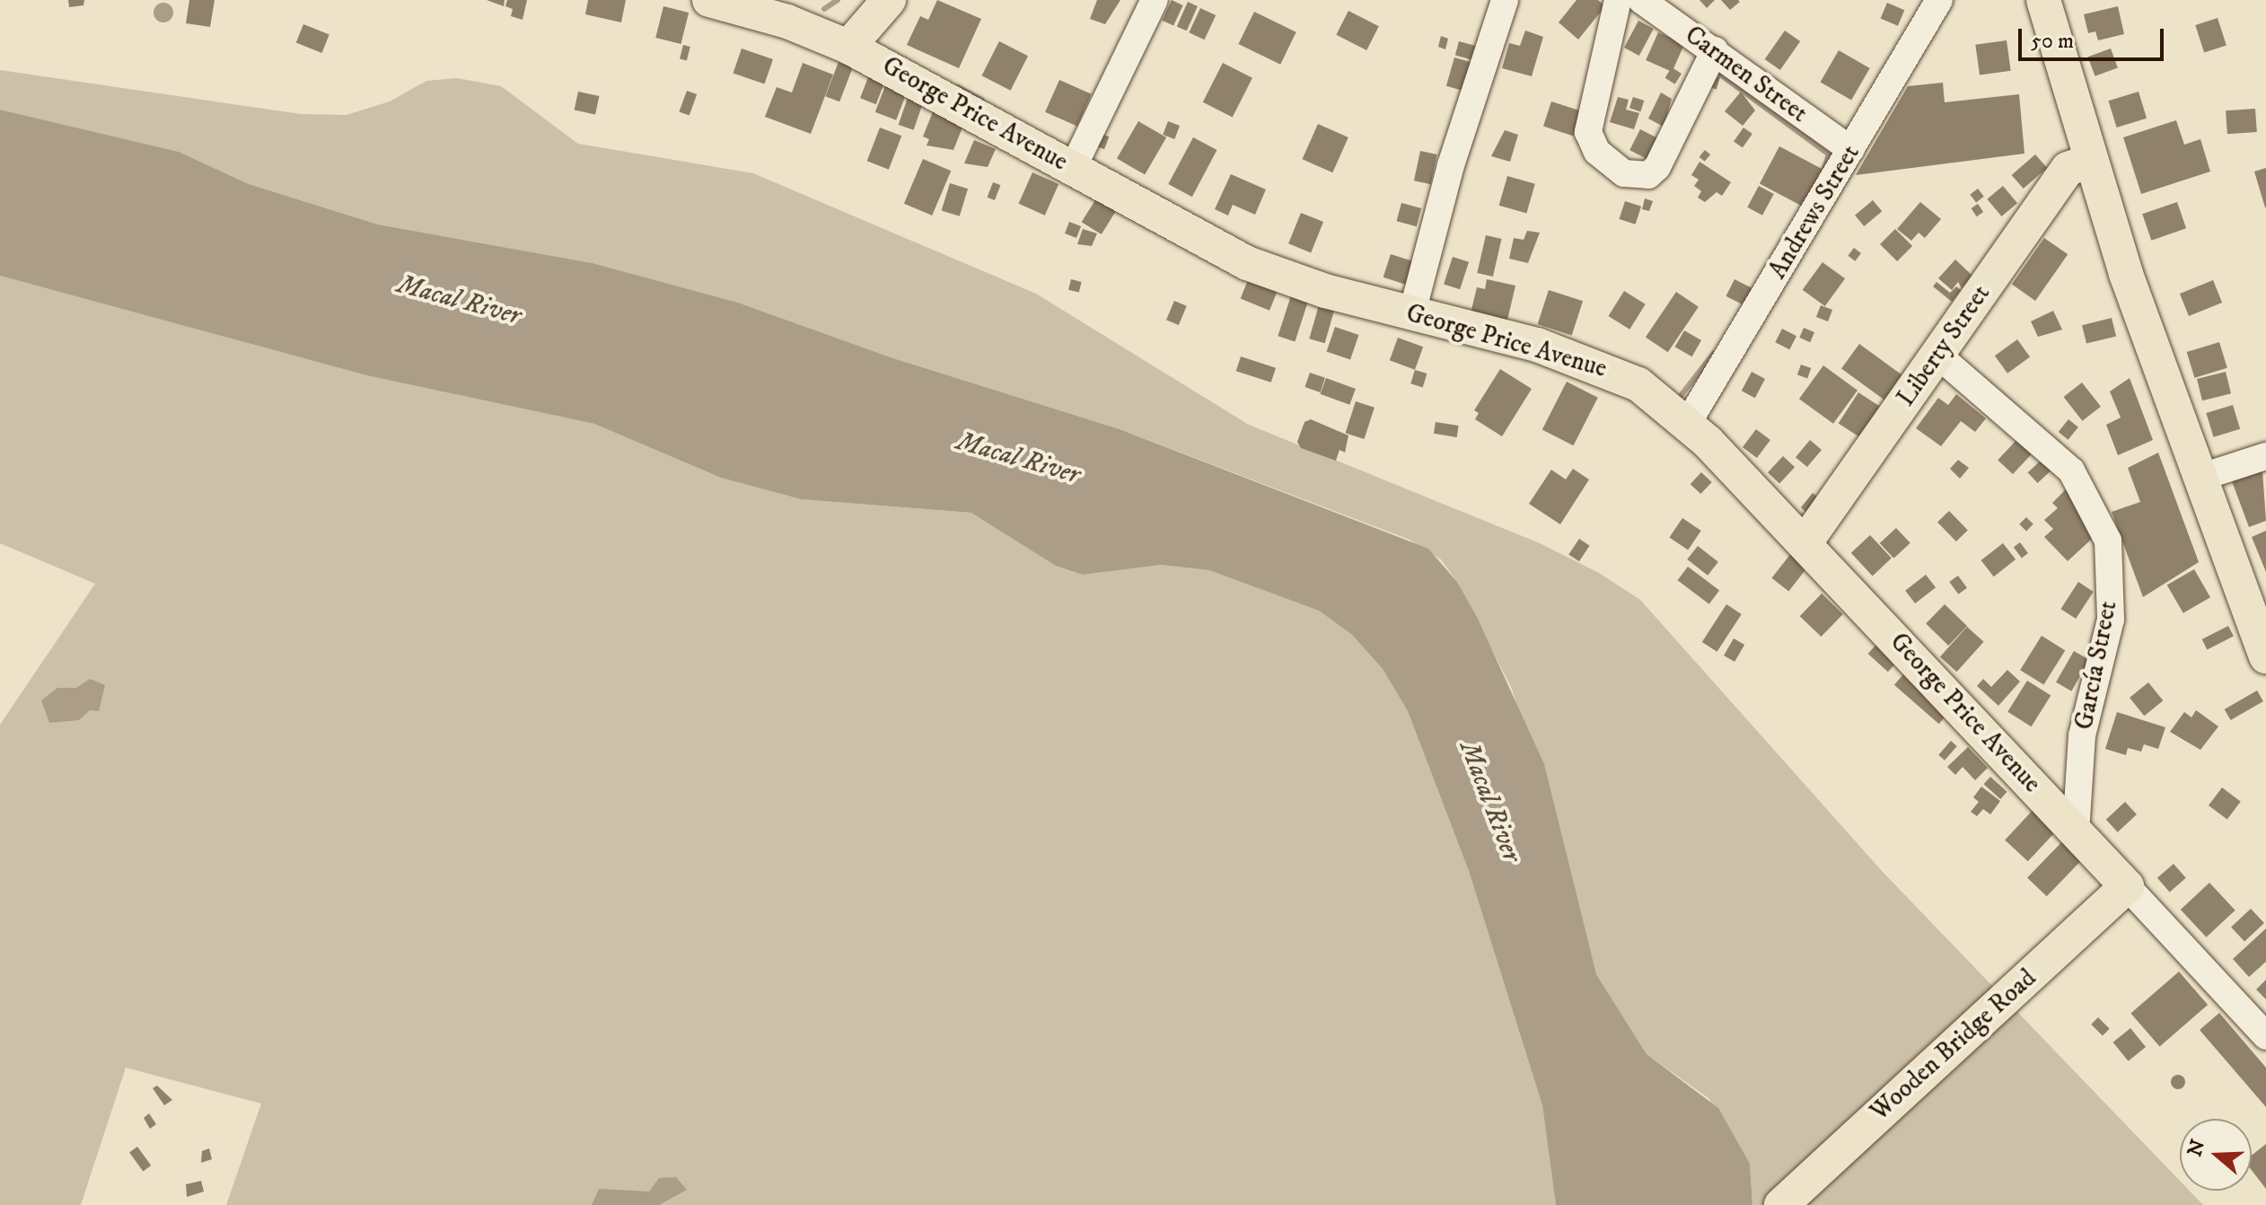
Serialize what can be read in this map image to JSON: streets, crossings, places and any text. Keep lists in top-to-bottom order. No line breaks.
{"streets":{"main road":["George Price Avenue","Liberty Street","Wooden Bridge Road"],"street":["Carmen Street","Andrews Street","García Street"]},"crossings":[["Carmen Street","Andrews Street"],["George Price Avenue","Andrews Street"],["George Price Avenue","Liberty Street"],["George Price Avenue","García Street"],["George Price Avenue","Wooden Bridge Road"],["Liberty Street","García Street"]],"water":["Macal River"],"scale_bar":"50 m","north":"left"}
